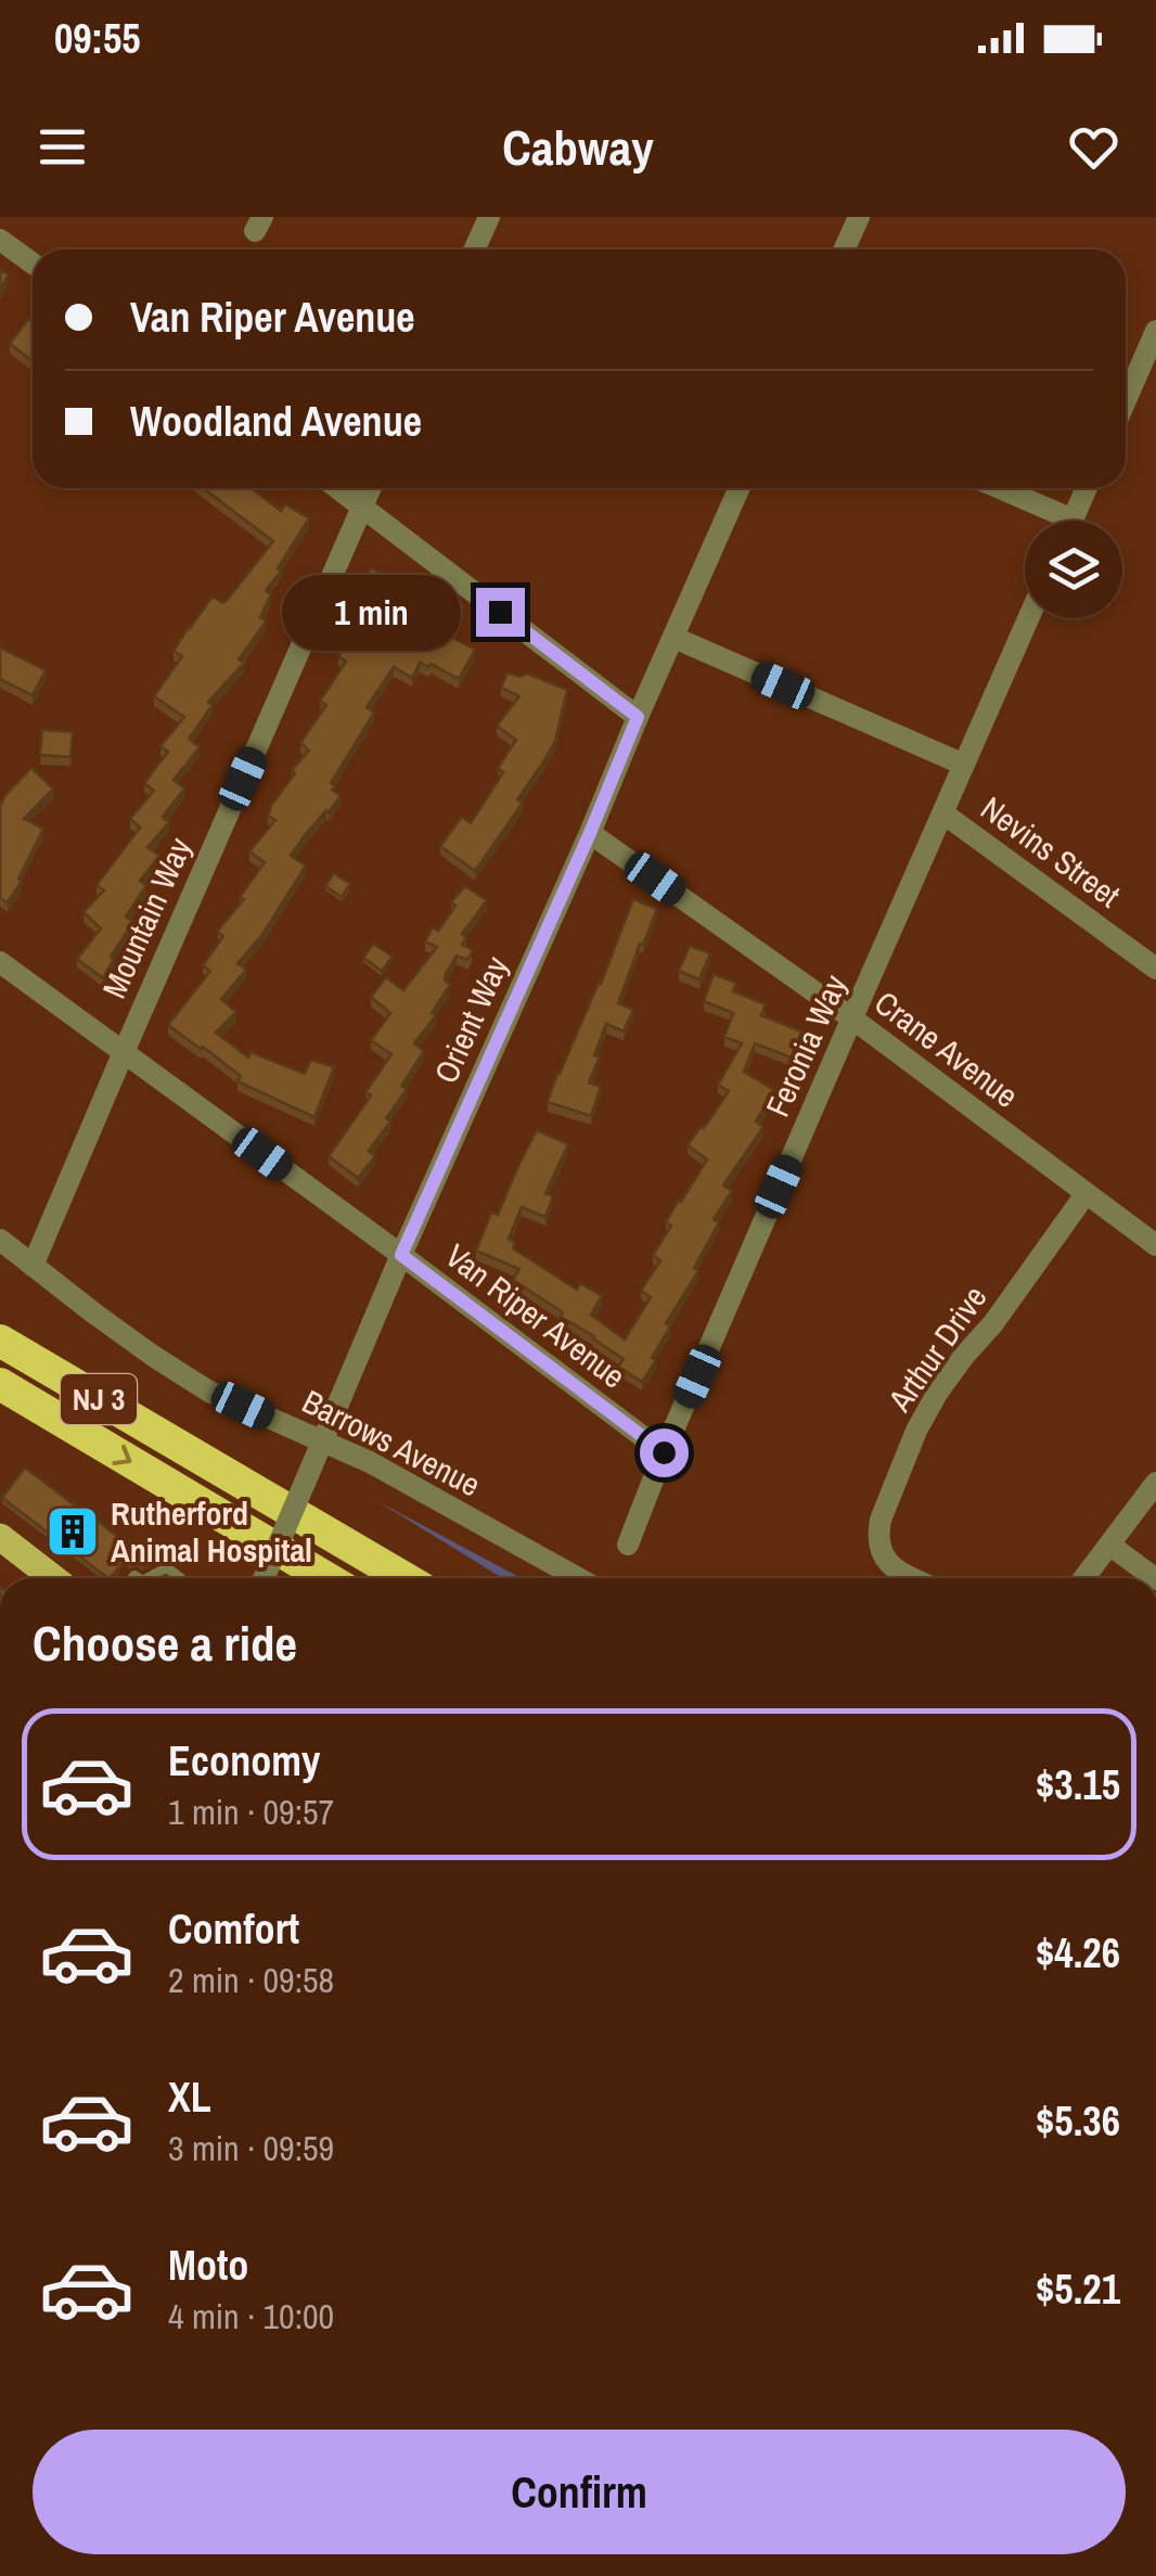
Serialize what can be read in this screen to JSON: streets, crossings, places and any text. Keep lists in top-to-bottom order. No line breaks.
{"streets":{"highway":["NJ 3"],"street":["Nevins Street","Mountain Way","Orient Way","Feronia Way","Crane Avenue","Van Riper Avenue","Arthur Drive","Barrows Avenue"]},"crossings":[["Nevins Street","Orient Way"],["Nevins Street","Feronia Way"],["Mountain Way","Van Riper Avenue"],["Mountain Way","Barrows Avenue"],["Orient Way","Crane Avenue"],["Orient Way","Van Riper Avenue"],["Orient Way","Barrows Avenue"],["Feronia Way","Crane Avenue"],["Feronia Way","Van Riper Avenue"],["Crane Avenue","Arthur Drive"]],"places":{"building":["Rutherford Animal Hospital"]},"page":{"status":"09:55","header":"Cabway","banner":["Van Riper Avenue","Woodland Avenue"],"bubble":"1 min","heading":"Choose a ride","list":[{"name":"Economy","note":"1 min · 09:57","value":"$3.15"},{"name":"Comfort","note":"2 min · 09:58","value":"$4.26"},{"name":"XL","note":"3 min · 09:59","value":"$5.36"},{"name":"Moto","note":"4 min · 10:00","value":"$5.21"}],"buttons":"Confirm"}}
